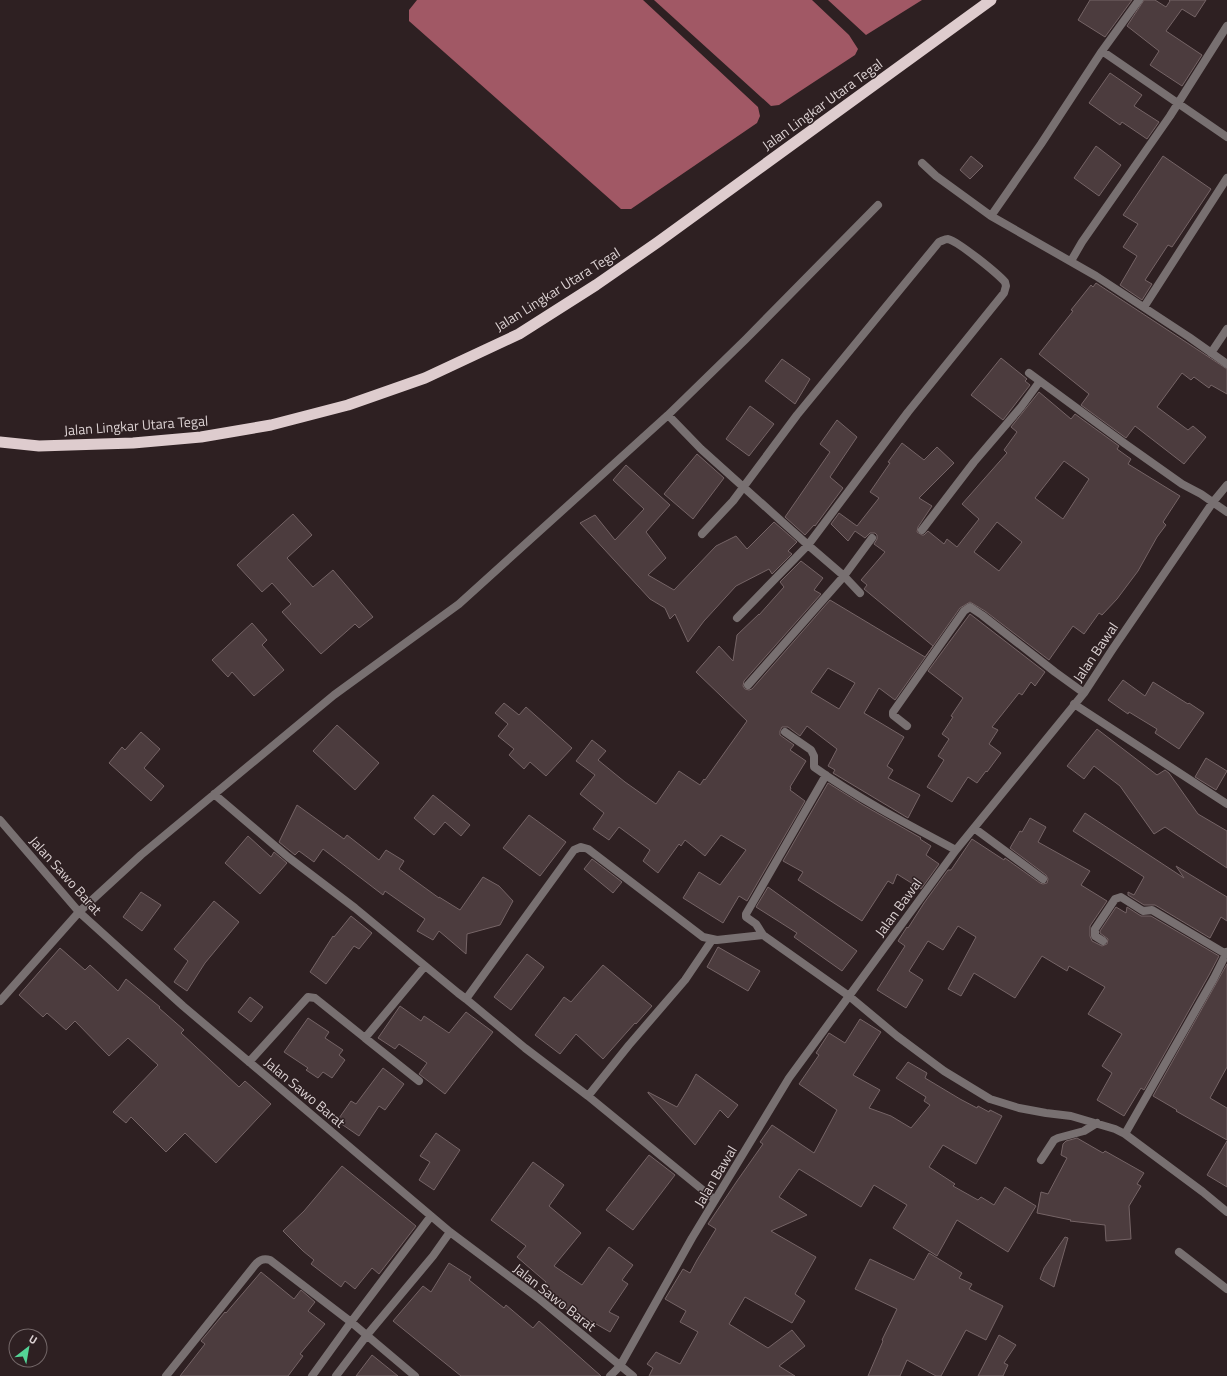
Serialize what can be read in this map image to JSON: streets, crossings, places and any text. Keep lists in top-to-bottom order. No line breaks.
{"streets":{"highway":["Jalan Lingkar Utara Tegal"],"street":["Jalan Bawal","Jalan Sawo Barat"]},"crossings":[["Jalan Bawal","Jalan Sawo Barat"]],"north":"top right"}
